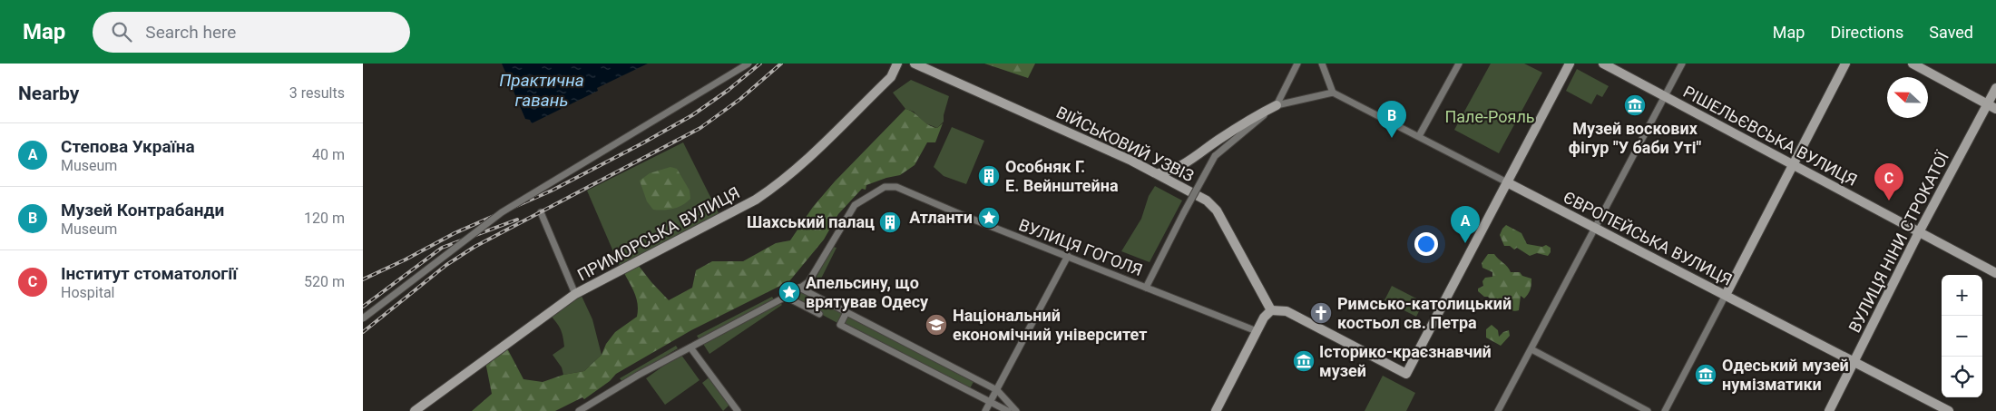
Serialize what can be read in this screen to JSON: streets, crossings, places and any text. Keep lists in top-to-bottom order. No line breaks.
{"streets":{"street":["РІШЕЛЬЄВСЬКА ВУЛИЦЯ","ВІЙСЬКОВИЙ УЗВІЗ","ПРИМОРСЬКА ВУЛИЦЯ","ЄВРОПЕЙСЬКА ВУЛИЦЯ","ВУЛИЦЯ НІНИ СТРОКАТОЇ","ВУЛИЦЯ ГОГОЛЯ"]},"crossings":[["РІШЕЛЬЄВСЬКА ВУЛИЦЯ","ВУЛИЦЯ НІНИ СТРОКАТОЇ"],["ЄВРОПЕЙСЬКА ВУЛИЦЯ","ВУЛИЦЯ НІНИ СТРОКАТОЇ"]],"water":["Практична гавань"],"parks":["Пале-Рояль"],"places":{"museum":["Музей воскових фігур \"У баби Уті\"","Історико-краєзнавчий музей","Одеський музей нумізматики"],"building":["Особняк Г. Е. Вейнштейна","Шахський палац"],"place":["Атланти","Апельсину, що врятував Одесу"],"church":["Римсько-католицький костьол св. Петра"],"school or university":["Національний економічний університет"]},"north":"left","page":{"header":"Map","search":"Search here","nav":["Map","Directions","Saved"],"heading":["Nearby","3 results"],"pins":["B","C","A"],"list":[{"mark":"A","name":"Степова Україна","note":"Museum","value":"40 m"},{"mark":"B","name":"Музей Контрабанди","note":"Museum","value":"120 m"},{"mark":"C","name":"Інститут стоматології","note":"Hospital","value":"520 m"}],"map_buttons":["+","−"]}}
